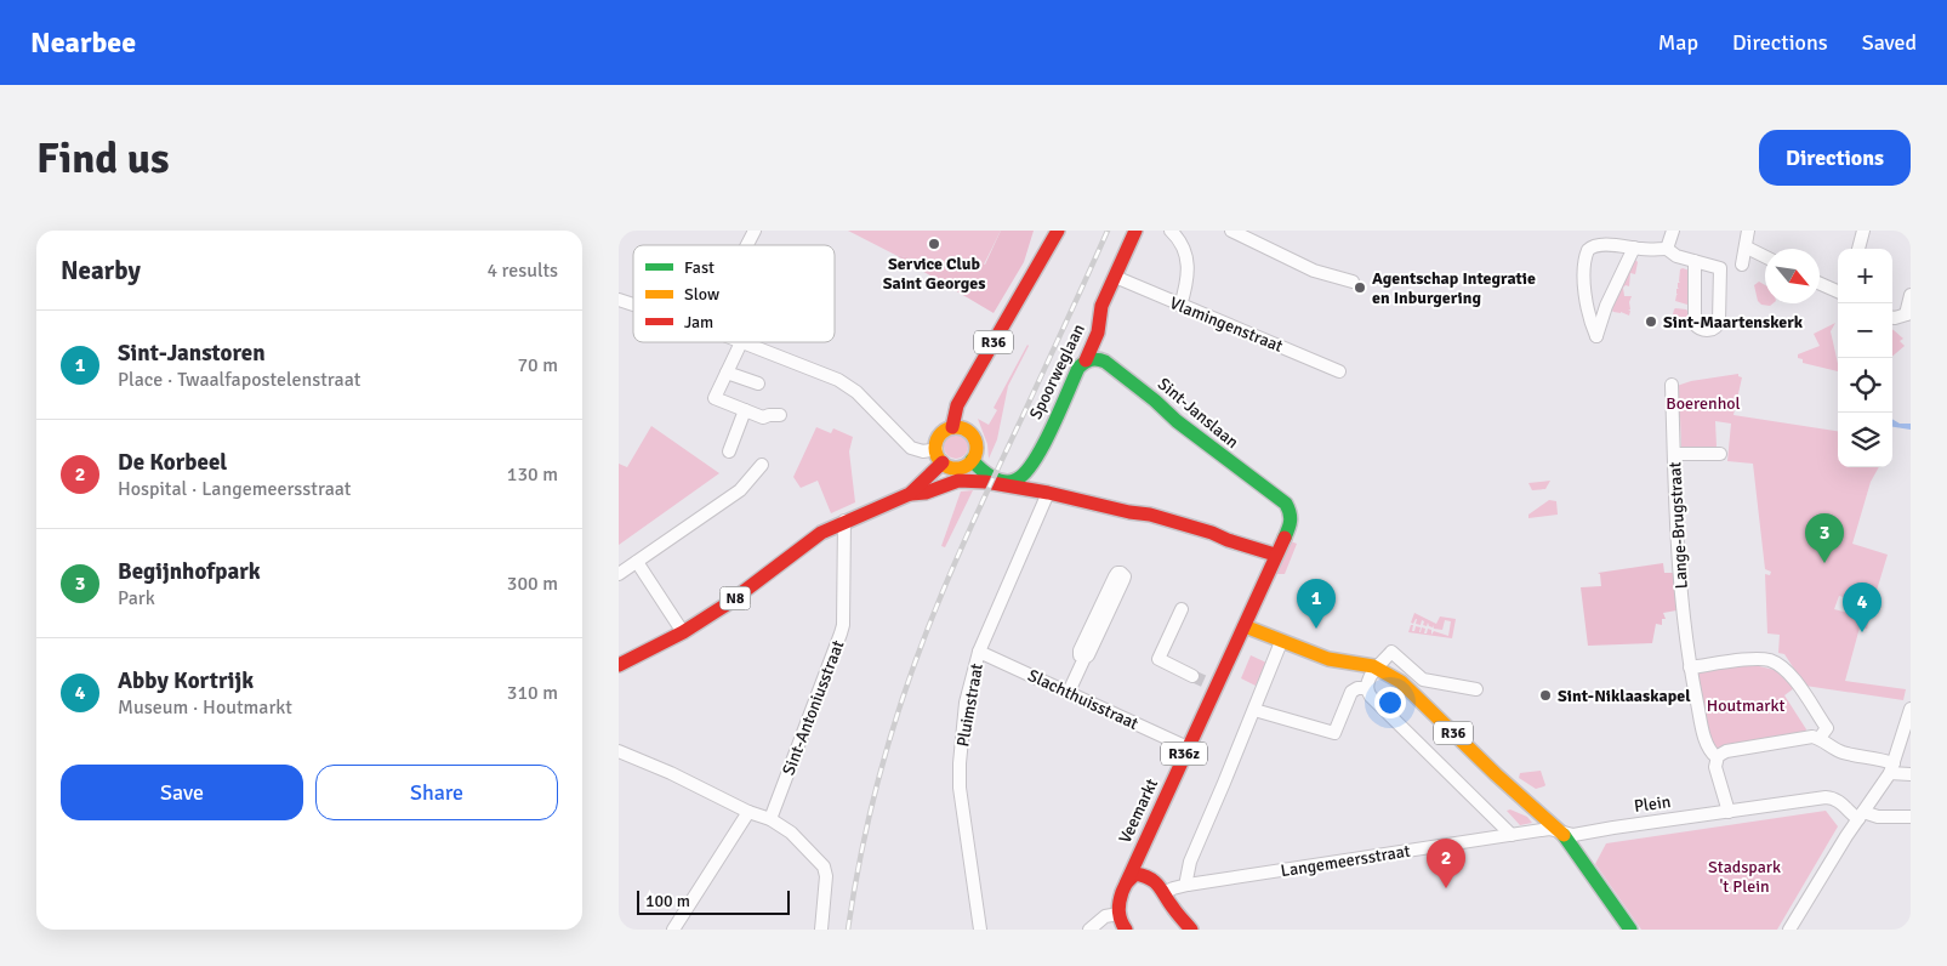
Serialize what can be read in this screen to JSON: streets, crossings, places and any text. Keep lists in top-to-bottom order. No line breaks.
{"streets":{"main road":["R36","Spoorweglaan","Sint-Janslaan","N8","R36z","Veemarkt"],"street":["Vlamingenstraat","Lange-Brugstraat","Slachthuisstraat","Pluimstraat","Sint-Antoniusstraat","Plein","Langemeersstraat"]},"crossings":[["Vlamingenstraat","Spoorweglaan"],["R36","N8"],["R36","Plein"],["R36","Veemarkt"],["R36","Langemeersstraat"],["Spoorweglaan","Sint-Janslaan"],["Sint-Janslaan","Veemarkt"],["N8","Sint-Antoniusstraat"],["Slachthuisstraat","Pluimstraat"],["Slachthuisstraat","Veemarkt"],["Plein","Langemeersstraat"]],"parks":["Boerenhol","Houtmarkt","Stadspark 't Plein"],"places":["Service Club Saint Georges","Agentschap Integratie en Inburgering","Sint-Maartenskerk","Sint-Niklaaskapel"],"legend":["Fast","Slow","Jam"],"scale_bar":"100 m","north":"bottom right","page":{"header":"Nearbee","nav":["Map","Directions","Saved"],"buttons":["Directions",["Save","Share"]],"title":"Find us","heading":["Nearby","4 results"],"map_buttons":["+","−"],"list":[{"mark":"1","name":"Sint-Janstoren","note":"Place · Twaalfapostelenstraat","value":"70 m"},{"mark":"2","name":"De Korbeel","note":"Hospital · Langemeersstraat","value":"130 m"},{"mark":"3","name":"Begijnhofpark","note":"Park","value":"300 m"},{"mark":"4","name":"Abby Kortrijk","note":"Museum · Houtmarkt","value":"310 m"}],"pins":["3","1","4","2"],"scale":"100 m"}}
